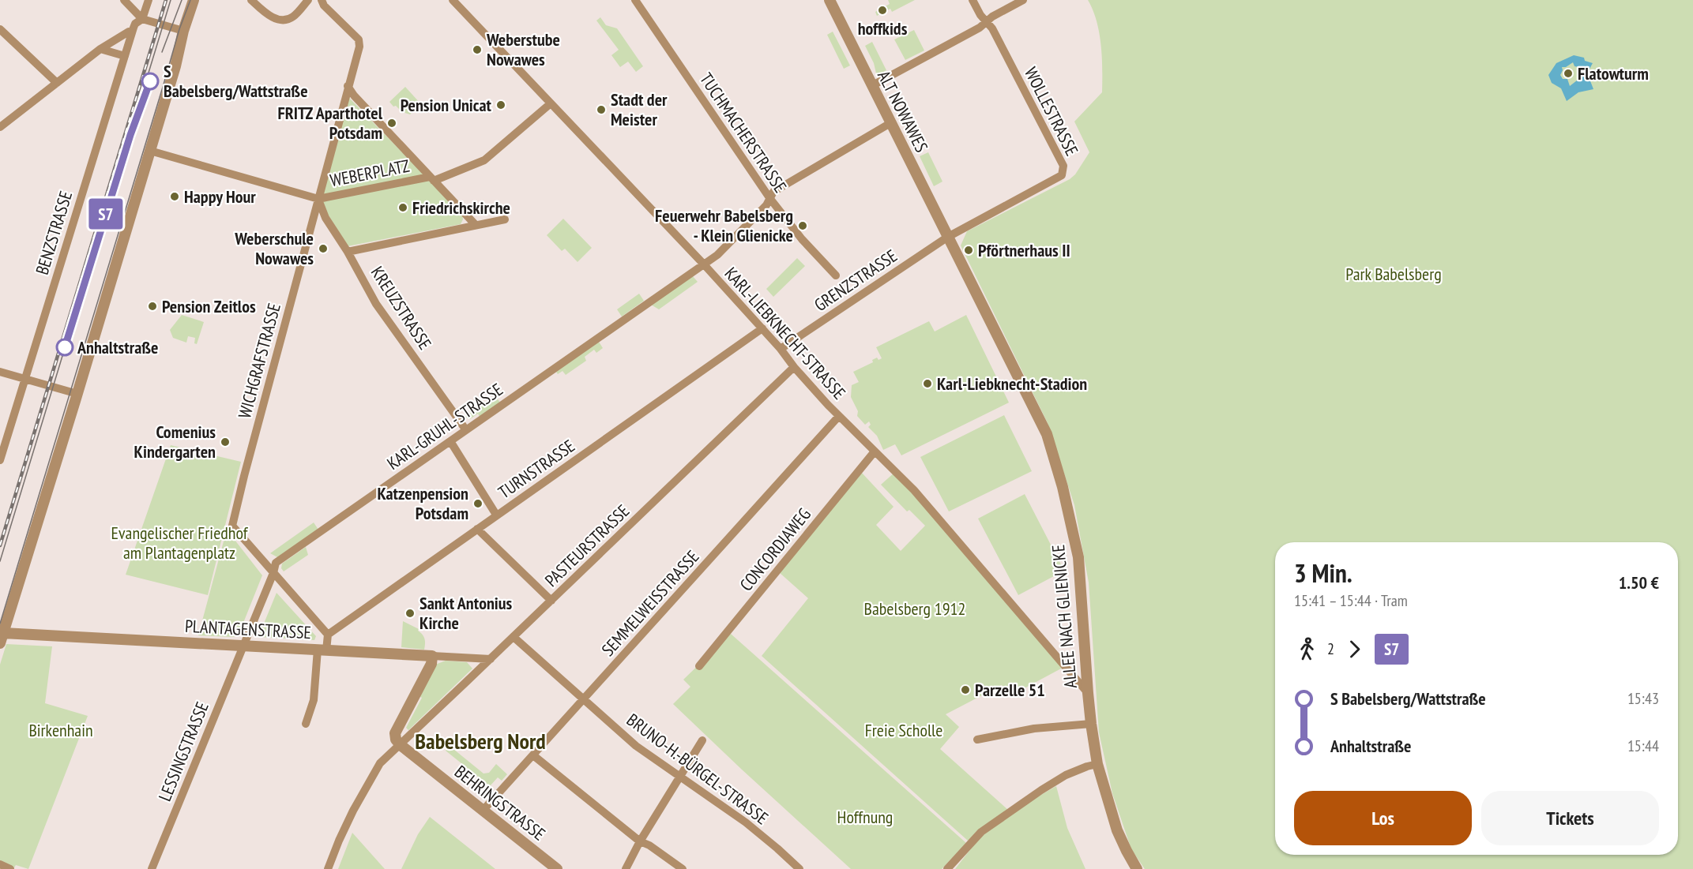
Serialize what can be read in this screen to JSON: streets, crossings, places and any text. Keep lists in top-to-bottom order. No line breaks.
{"streets":{"street":["ALT NOWAWES","WOLLESTRASSE","TUCHMACHERSTRASSE","WEBERPLATZ","BENZSTRASSE","GRENZSTRASSE","KREUZSTRASSE","KARL-LIEBKNECHT-STRASSE","WICHGRAFSTRASSE","KARL-GRUHL-STRASSE","TURNSTRASSE","PASTEURSTRASSE","CONCORDIAWEG","SEMMELWEISSTRASSE","ALLEE NACH GLIENICKE","PLANTAGENSTRASSE","LESSINGSTRASSE","BRUNO-H.-BÜRGEL-STRASSE","BEHRINGSTRASSE"]},"crossings":[["ALT NOWAWES","WOLLESTRASSE"],["ALT NOWAWES","GRENZSTRASSE"],["ALT NOWAWES","KARL-GRUHL-STRASSE"],["ALT NOWAWES","ALLEE NACH GLIENICKE"],["WOLLESTRASSE","GRENZSTRASSE"],["WOLLESTRASSE","ALLEE NACH GLIENICKE"],["TUCHMACHERSTRASSE","KARL-GRUHL-STRASSE"],["WEBERPLATZ","KREUZSTRASSE"],["WEBERPLATZ","WICHGRAFSTRASSE"],["GRENZSTRASSE","KARL-LIEBKNECHT-STRASSE"],["GRENZSTRASSE","ALLEE NACH GLIENICKE"],["KREUZSTRASSE","WICHGRAFSTRASSE"],["KREUZSTRASSE","KARL-GRUHL-STRASSE"],["KARL-LIEBKNECHT-STRASSE","KARL-GRUHL-STRASSE"],["KARL-LIEBKNECHT-STRASSE","TURNSTRASSE"],["KARL-LIEBKNECHT-STRASSE","PASTEURSTRASSE"],["KARL-LIEBKNECHT-STRASSE","CONCORDIAWEG"],["KARL-LIEBKNECHT-STRASSE","SEMMELWEISSTRASSE"],["KARL-LIEBKNECHT-STRASSE","ALLEE NACH GLIENICKE"],["WICHGRAFSTRASSE","KARL-GRUHL-STRASSE"],["KARL-GRUHL-STRASSE","PLANTAGENSTRASSE"],["KARL-GRUHL-STRASSE","LESSINGSTRASSE"],["PASTEURSTRASSE","PLANTAGENSTRASSE"],["PASTEURSTRASSE","BRUNO-H.-BÜRGEL-STRASSE"],["PASTEURSTRASSE","BEHRINGSTRASSE"],["SEMMELWEISSTRASSE","BRUNO-H.-BÜRGEL-STRASSE"],["SEMMELWEISSTRASSE","BEHRINGSTRASSE"],["PLANTAGENSTRASSE","LESSINGSTRASSE"]],"districts":["Babelsberg Nord"],"parks":["Park Babelsberg","Evangelischer Friedhof am Plantagenplatz","Babelsberg 1912","Birkenhain","Freie Scholle","Hoffnung"],"places":["hoffkids","Weberstube Nowawes","Flatowturm","S Babelsberg/Wattstraße","Pension Unicat","Stadt der Meister","FRITZ Aparthotel Potsdam","Happy Hour","Friedrichskirche","Feuerwehr Babelsberg - Klein Glienicke","Weberschule Nowawes","Pförtnerhaus II","Pension Zeitlos","Anhaltstraße","Karl-Liebknecht-Stadion","Comenius Kindergarten","Katzenpension Potsdam","Sankt Antonius Kirche","Parzelle 51"],"lines":["tram line S7"],"page":{"on_map":"S7","heading":["3 Min.","15:41 – 15:44 · Tram","1.50 €"],"legs":["2","S7"],"list":[{"name":"S Babelsberg/Wattstraße","value":"15:43"},{"name":"Anhaltstraße","value":"15:44"}],"buttons":["Los","Tickets"]}}
